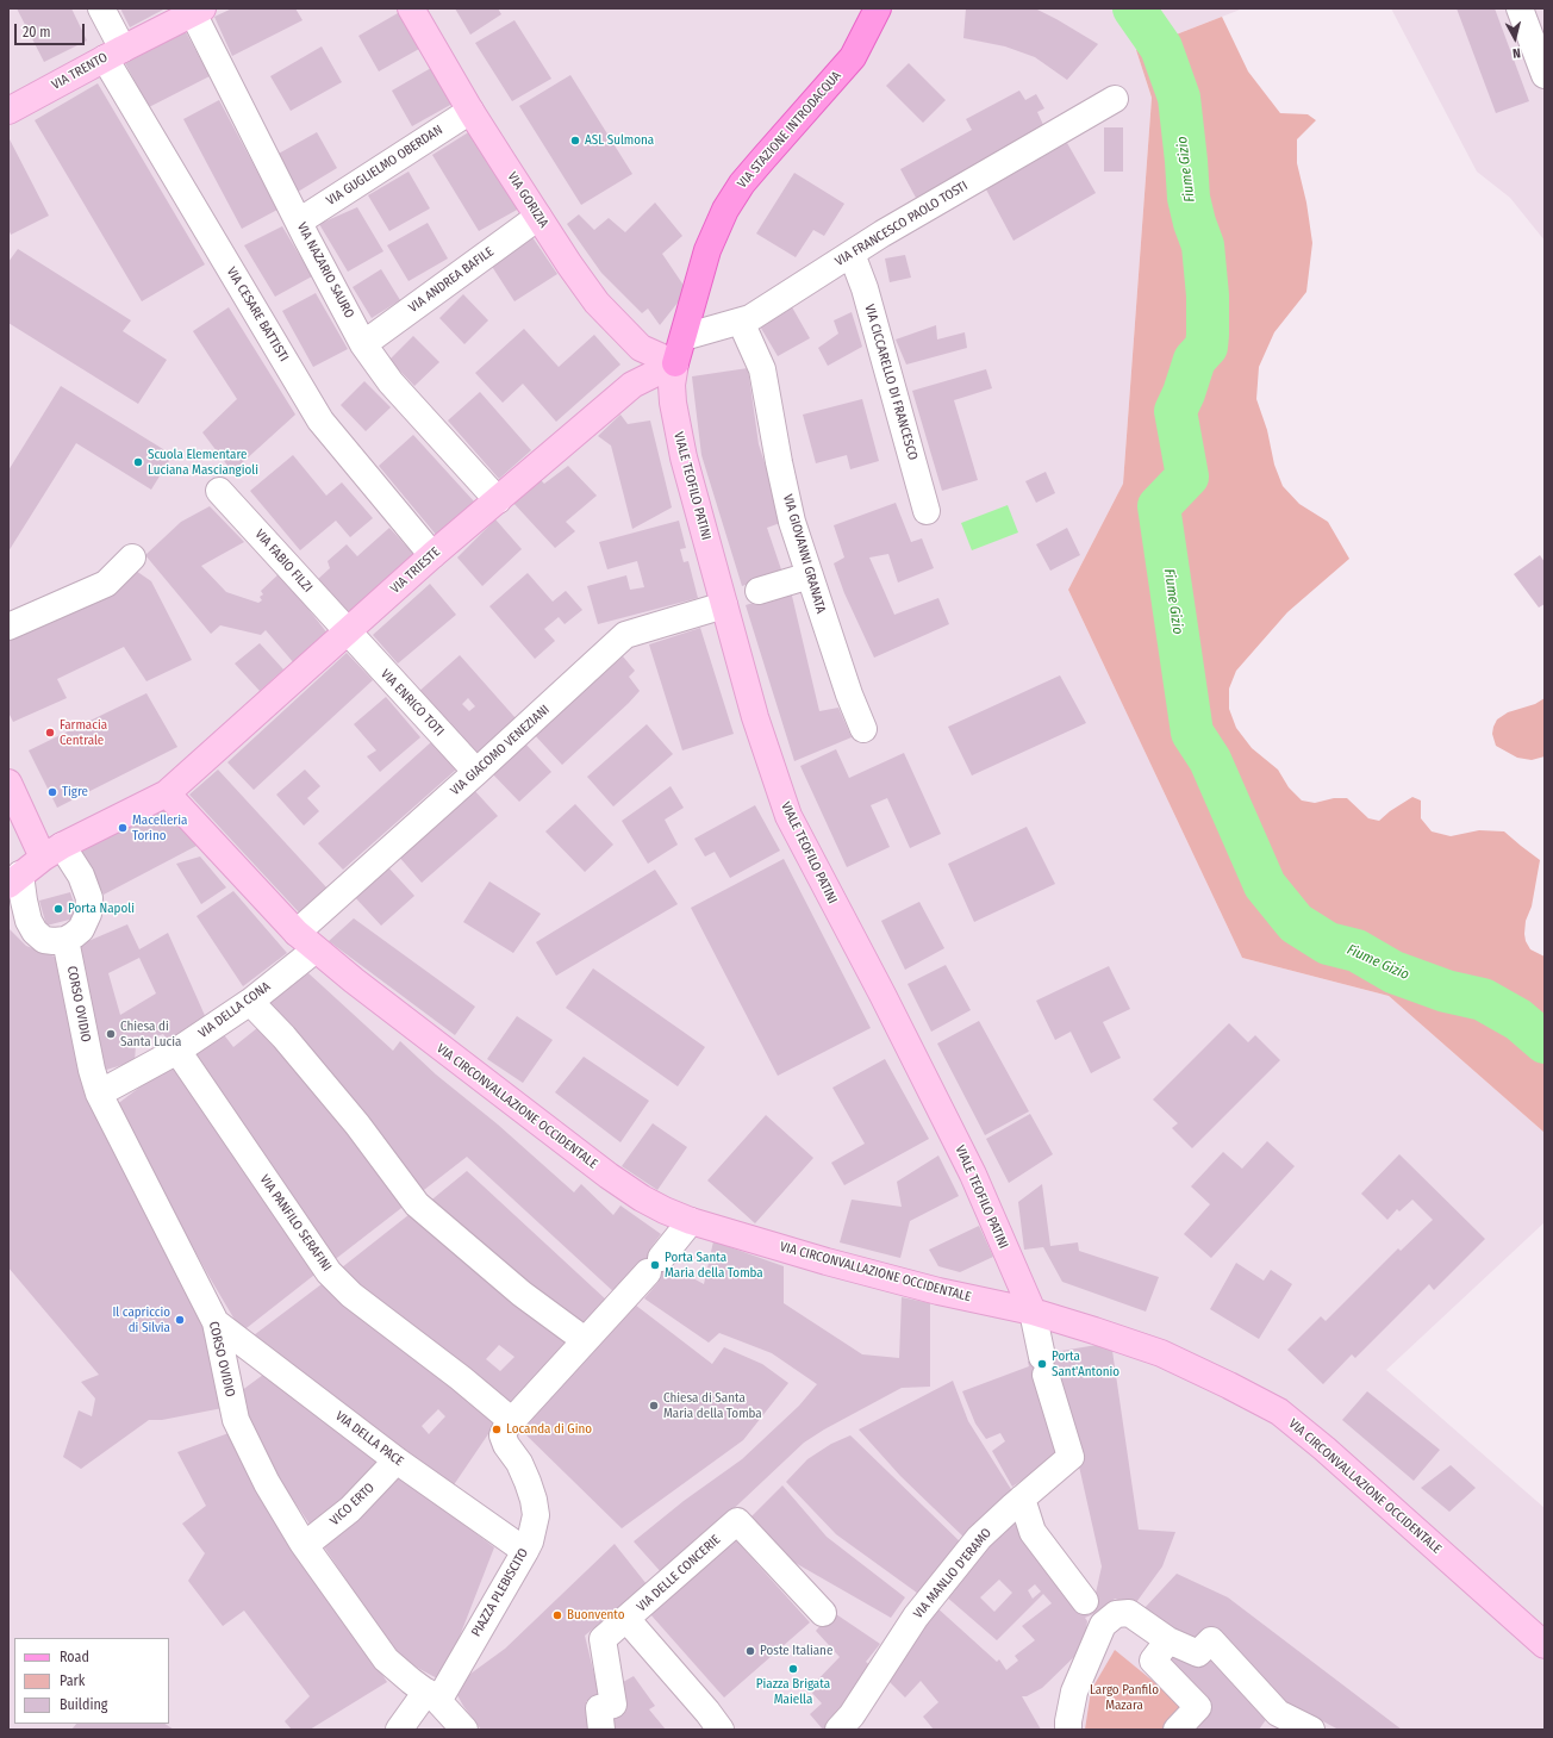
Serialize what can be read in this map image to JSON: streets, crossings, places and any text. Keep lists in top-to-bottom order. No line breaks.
{"streets":{"main road":["VIA TRENTO","VIA STAZIONE INTRODACQUA","VIA GORIZIA","VIALE TEOFILO PATINI","VIA TRIESTE","VIA CIRCONVALLAZIONE OCCIDENTALE"],"street":["VIA GUGLIELMO OBERDAN","VIA FRANCESCO PAOLO TOSTI","VIA NAZARIO SAURO","VIA ANDREA BAFILE","VIA CESARE BATTISTI","VIA CICCARELLO DI FRANCESCO","VIA GIOVANNI GRANATA","VIA FABIO FILZI","VIA ENRICO TOTI","VIA GIACOMO VENEZIANI","CORSO OVIDIO","VIA DELLA CONA","VIA PANFILO SERAFINI","VIA DELLA PACE","VICO ERTO","VIA DELLE CONCERIE","VIA MANLIO D'ERAMO","PIAZZA PLEBISCITO"]},"crossings":[["VIA TRENTO","VIA NAZARIO SAURO"],["VIA TRENTO","VIA CESARE BATTISTI"],["VIA STAZIONE INTRODACQUA","VIA GORIZIA"],["VIA STAZIONE INTRODACQUA","VIA FRANCESCO PAOLO TOSTI"],["VIA STAZIONE INTRODACQUA","VIALE TEOFILO PATINI"],["VIA STAZIONE INTRODACQUA","VIA TRIESTE"],["VIA GUGLIELMO OBERDAN","VIA GORIZIA"],["VIA GUGLIELMO OBERDAN","VIA NAZARIO SAURO"],["VIA GORIZIA","VIA ANDREA BAFILE"],["VIA GORIZIA","VIALE TEOFILO PATINI"],["VIA GORIZIA","VIA TRIESTE"],["VIA FRANCESCO PAOLO TOSTI","VIA CICCARELLO DI FRANCESCO"],["VIA FRANCESCO PAOLO TOSTI","VIA GIOVANNI GRANATA"],["VIA NAZARIO SAURO","VIA ANDREA BAFILE"],["VIA NAZARIO SAURO","VIA TRIESTE"],["VIA CESARE BATTISTI","VIA TRIESTE"],["VIALE TEOFILO PATINI","VIA TRIESTE"],["VIALE TEOFILO PATINI","VIA GIACOMO VENEZIANI"],["VIALE TEOFILO PATINI","VIA CIRCONVALLAZIONE OCCIDENTALE"],["VIALE TEOFILO PATINI","VIA MANLIO D'ERAMO"],["VIA FABIO FILZI","VIA TRIESTE"],["VIA FABIO FILZI","VIA ENRICO TOTI"],["VIA TRIESTE","VIA ENRICO TOTI"],["VIA TRIESTE","VIA CIRCONVALLAZIONE OCCIDENTALE"],["VIA ENRICO TOTI","VIA GIACOMO VENEZIANI"],["VIA GIACOMO VENEZIANI","VIA DELLA CONA"],["VIA GIACOMO VENEZIANI","VIA CIRCONVALLAZIONE OCCIDENTALE"],["CORSO OVIDIO","VIA DELLA CONA"],["CORSO OVIDIO","VIA DELLA PACE"],["CORSO OVIDIO","VICO ERTO"],["CORSO OVIDIO","PIAZZA PLEBISCITO"],["VIA DELLA CONA","VIA CIRCONVALLAZIONE OCCIDENTALE"],["VIA DELLA CONA","VIA PANFILO SERAFINI"],["VIA CIRCONVALLAZIONE OCCIDENTALE","VIA MANLIO D'ERAMO"],["VIA PANFILO SERAFINI","PIAZZA PLEBISCITO"],["VIA DELLA PACE","VICO ERTO"],["VIA DELLA PACE","PIAZZA PLEBISCITO"]],"water":["Fiume Gizio"],"parks":["Largo Panfilo Mazara"],"places":["ASL Sulmona","Scuola Elementare Luciana Masciangioli","Farmacia Centrale","Tigre","Macelleria Torino","Porta Napoli","Chiesa di Santa Lucia","Porta Santa Maria della Tomba","Il capriccio di Silvia","Porta Sant'Antonio","Chiesa di Santa Maria della Tomba","Locanda di Gino","Buonvento","Poste Italiane","Piazza Brigata Maiella"],"legend":["Road","Park","Building"],"scale_bar":"20 m","north":"bottom"}
